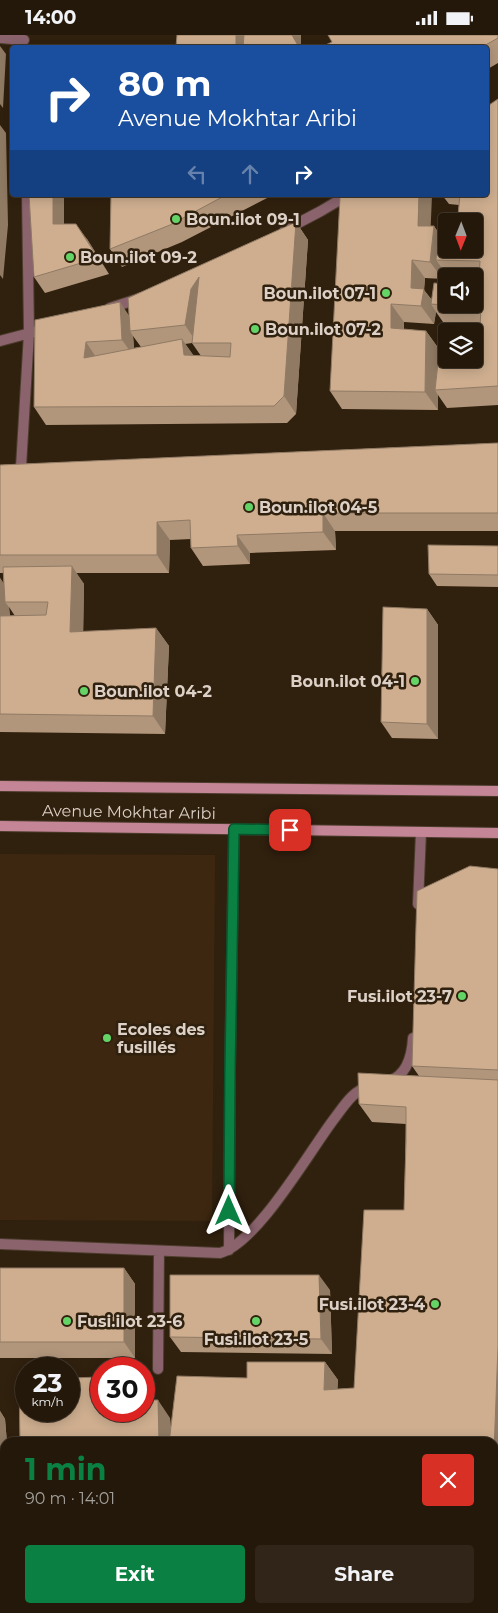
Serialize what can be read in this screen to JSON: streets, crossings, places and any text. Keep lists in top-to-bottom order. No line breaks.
{"streets":{"main road":["Avenue Mokhtar Aribi"]},"places":["Boun.ilot 09-1","Boun.ilot 09-2","Boun.ilot 07-1","Boun.ilot 07-2","Boun.ilot 04-5","Boun.ilot 04-1","Boun.ilot 04-2","Fusi.ilot 23-7","Ecoles des fusillés","Fusi.ilot 23-4","Fusi.ilot 23-6","Fusi.ilot 23-5"],"north":"bottom","page":{"status":"14:00","turn":["80 m","Avenue Mokhtar Aribi"],"speed":"23 km/h","limit":"30","heading":["1 min","90 m · 14:01"],"buttons":["Exit","Share"]}}
